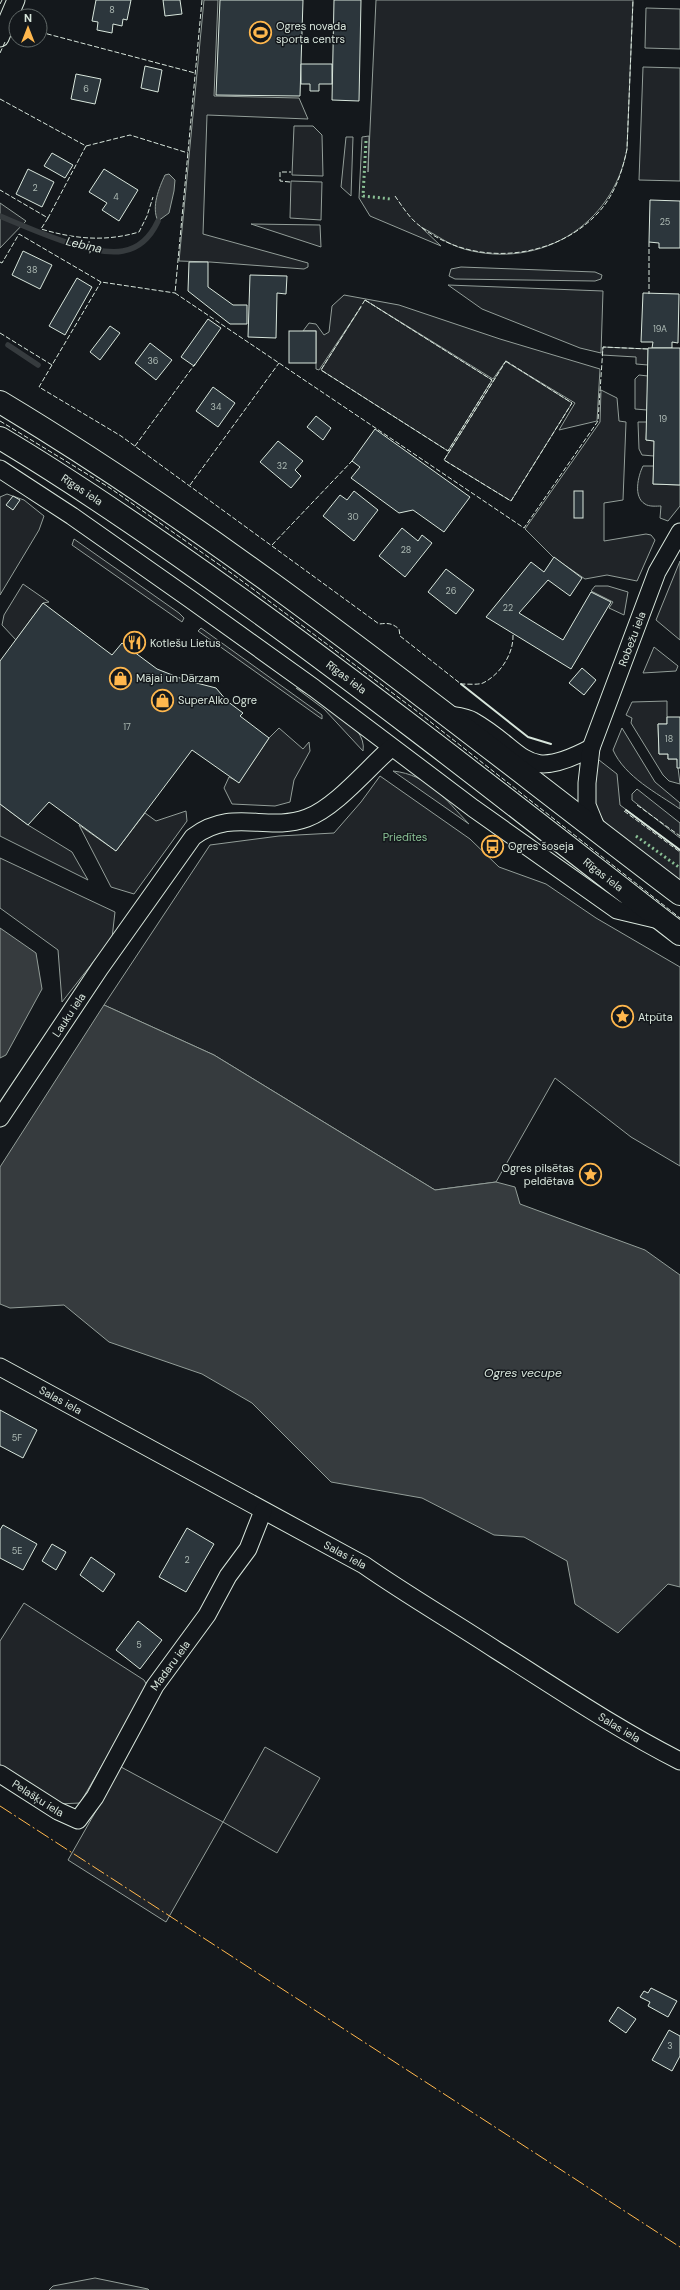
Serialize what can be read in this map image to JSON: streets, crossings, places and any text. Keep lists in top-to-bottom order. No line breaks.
{"streets":{"highway":["Rīgas iela"],"street":["Robežu iela","Lauku iela","Salas iela","Madaru iela","Pelašķu iela"]},"crossings":[["Salas iela","Madaru iela"],["Madaru iela","Pelašķu iela"]],"water":["Lebiņa","Ogres vecupe"],"parks":["Priedītes"],"places":{"sports":["Ogres novada sporta centrs"],"restaurant":["Kotlešu Lietus"],"shop":["Mājai un Dārzam","SuperAlko Ogre"],"bus stop":["Ogres šoseja"],"place":["Atpūta","Ogres pilsētas peldētava"]},"house_numbers":["8","6","2","4","25","38","19A","36","34","19","32","30","28","26","22","17","18","5F","5E","2","5","3"],"north":"top"}
